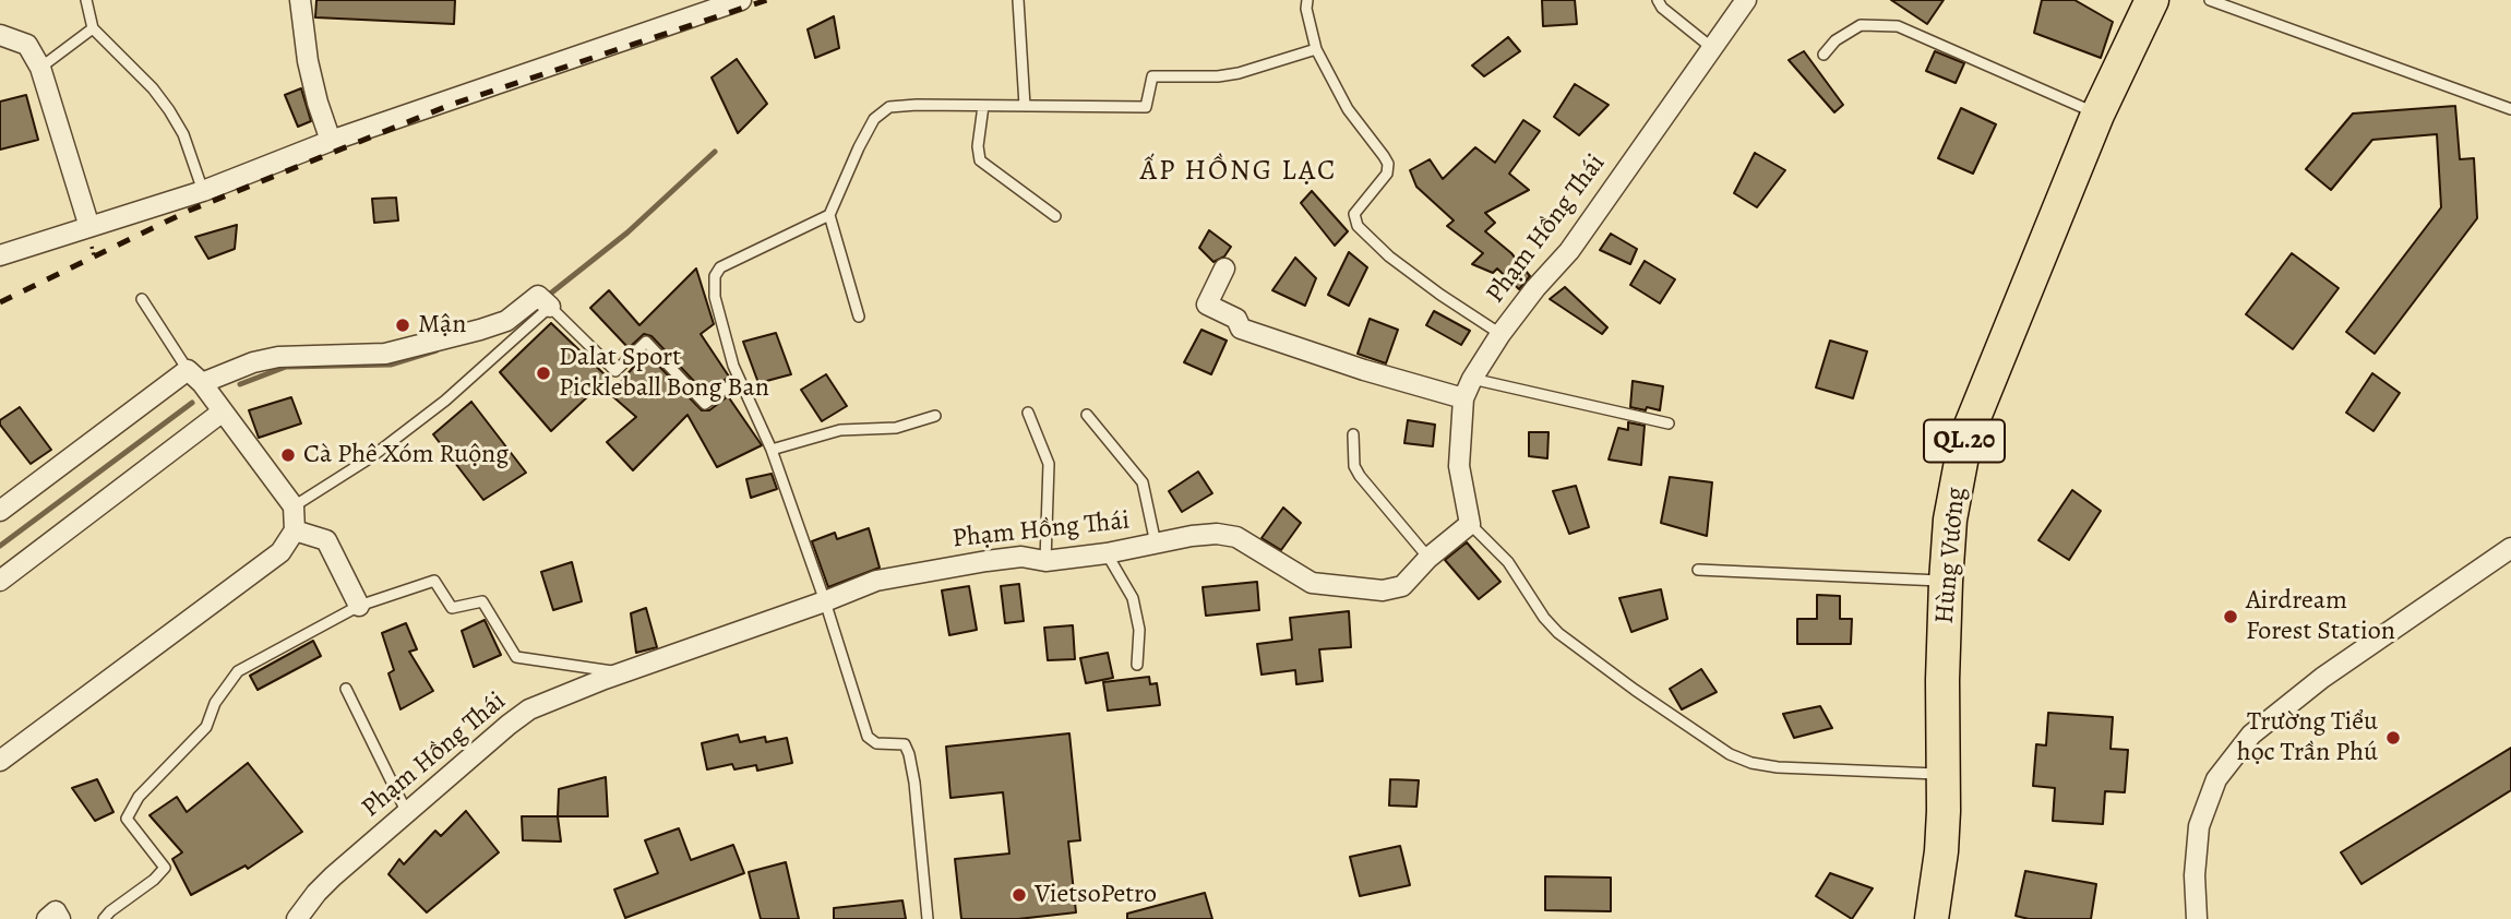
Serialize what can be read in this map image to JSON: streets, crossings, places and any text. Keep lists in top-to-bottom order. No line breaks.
{"streets":{"highway":["QL.20","Hùng Vương"],"street":["Phạm Hồng Thái"]},"districts":["ẤP HỒNG LẠC"],"places":["Mận","Dalat Sport Pickleball Bong Ban","Cà Phê Xóm Ruộng","Airdream Forest Station","Trường Tiểu học Trần Phú","VietsoPetro"]}
